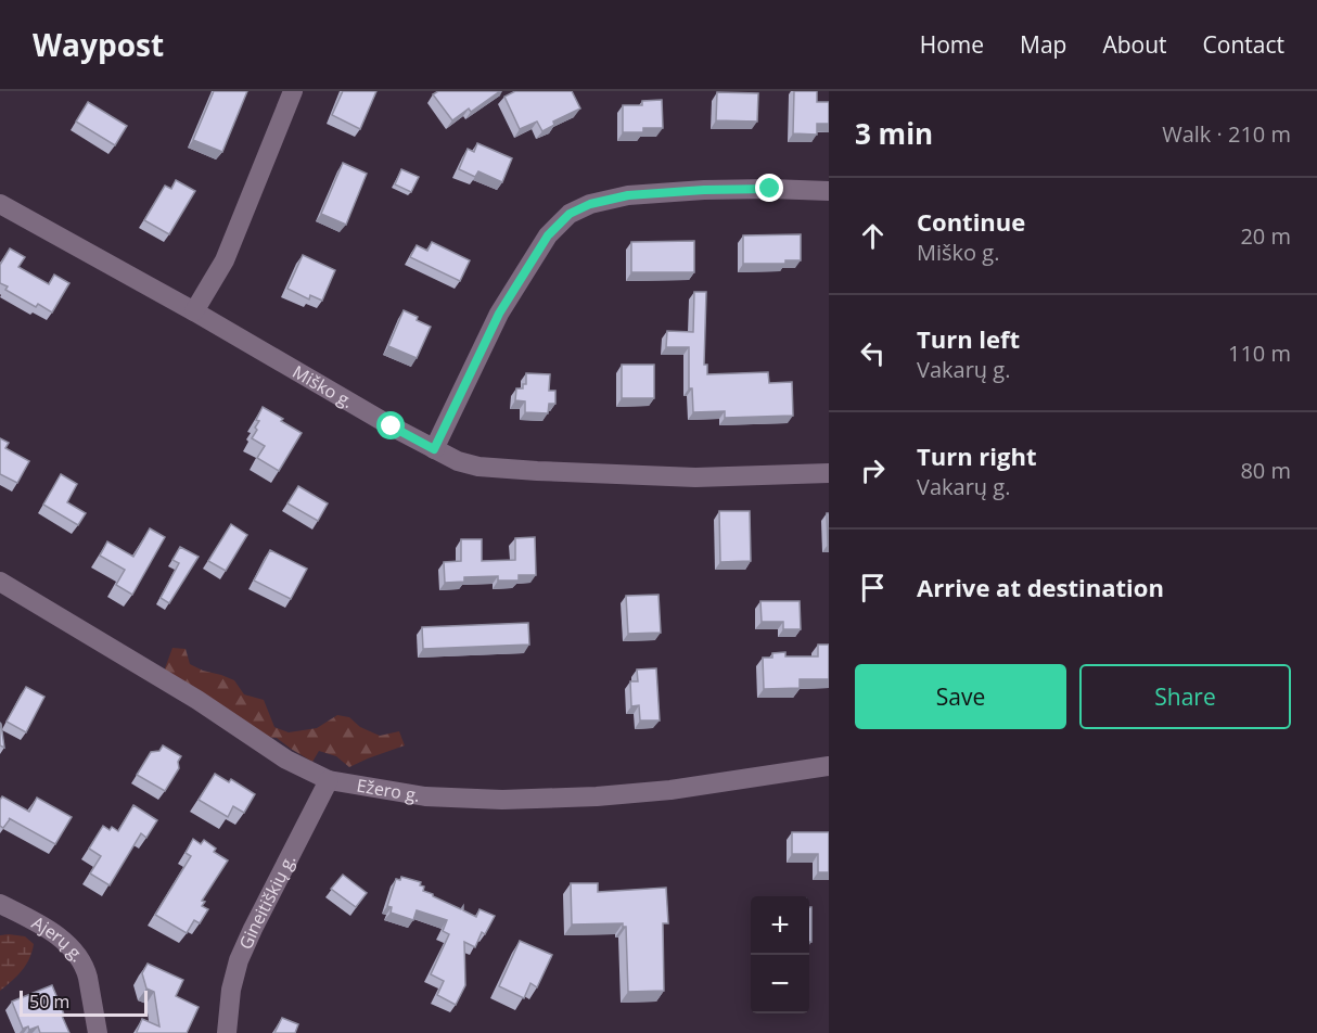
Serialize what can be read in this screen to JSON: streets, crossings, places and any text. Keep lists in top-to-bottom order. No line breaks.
{"streets":{"street":["Miško g.","Ežero g.","Gineitiškių g.","Ajerų g."]},"crossings":[["Ežero g.","Gineitiškių g."]],"scale_bar":"50 m","page":{"header":"Waypost","nav":["Home","Map","About","Contact"],"heading":["3 min","Walk · 210 m"],"list":[["Continue","Miško g.","20 m"],["Turn left","Vakarų g.","110 m"],["Turn right","Vakarų g.","80 m"],"Arrive at destination"],"buttons":["Save","Share"],"map_buttons":["+","−"],"scale":"50 m"}}
